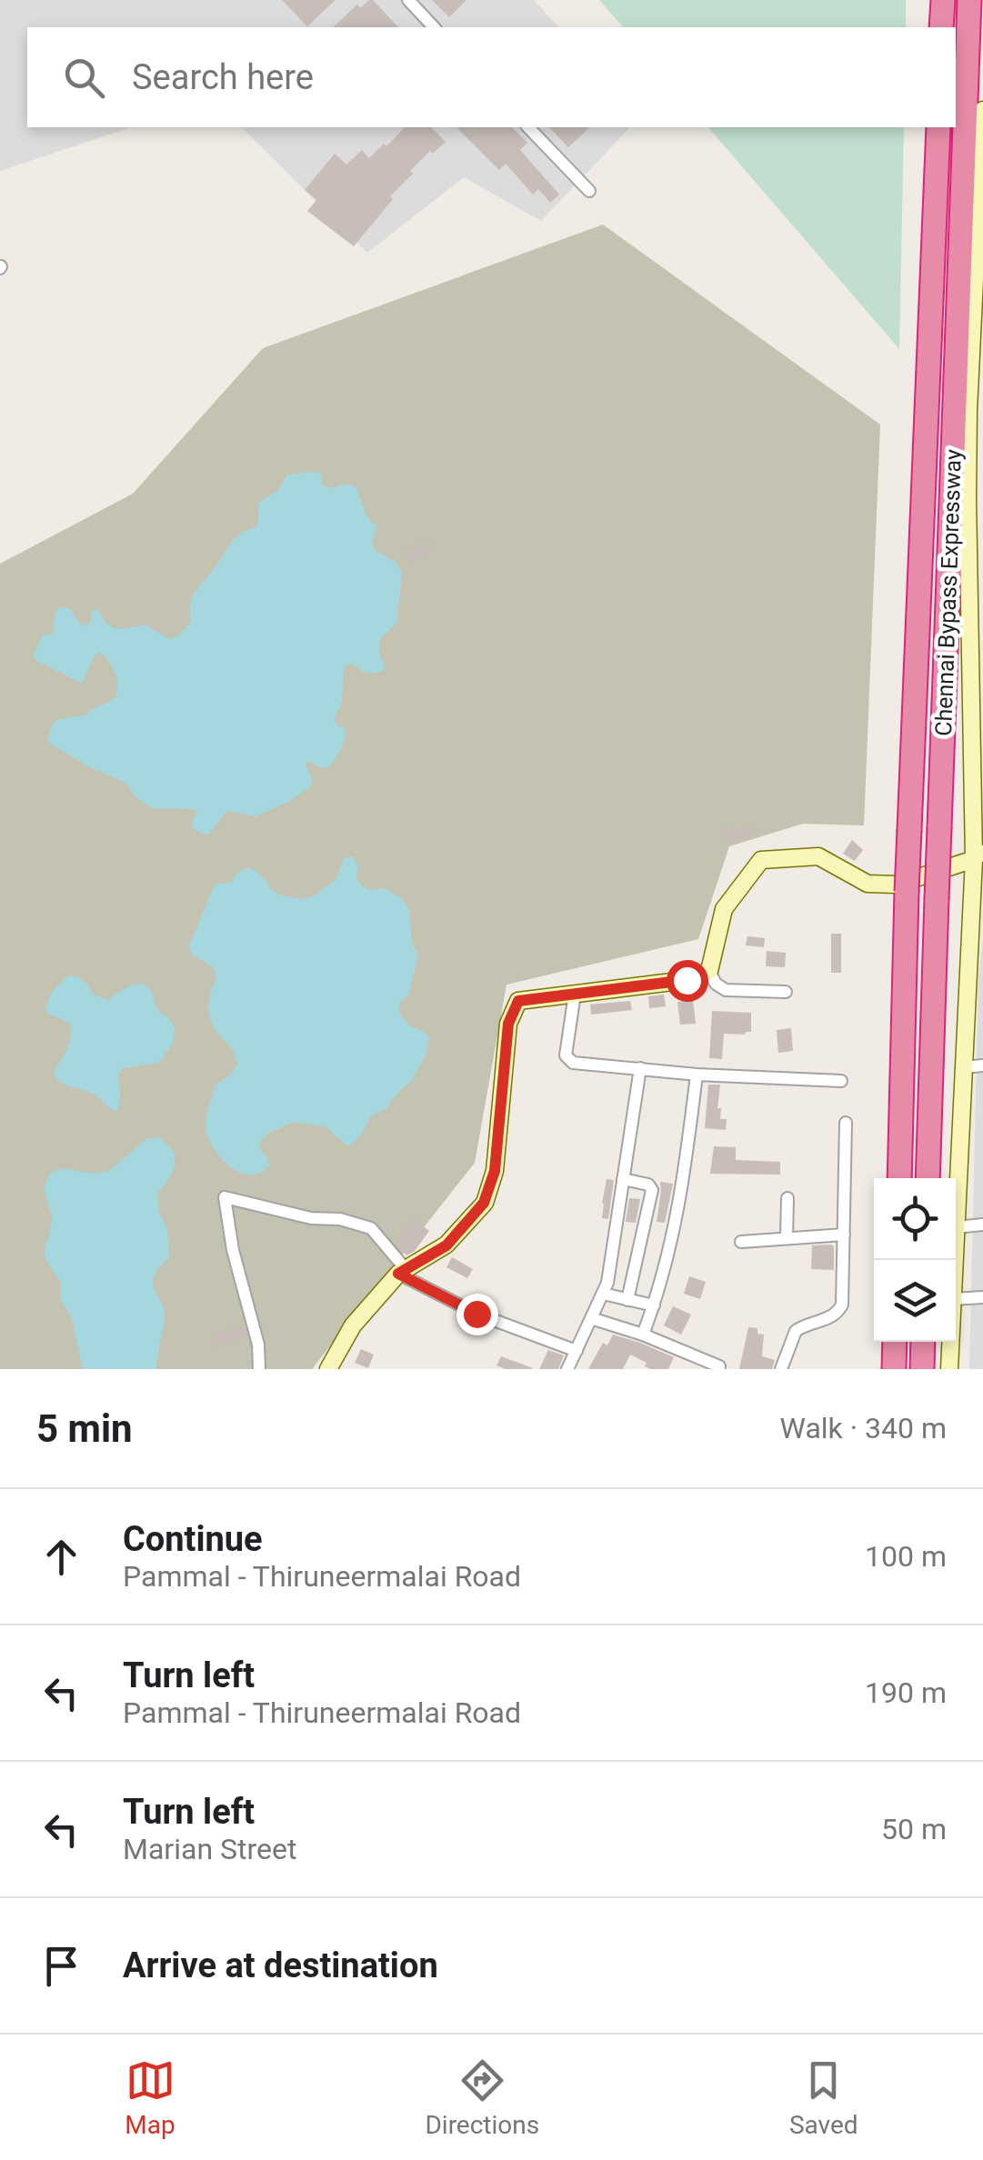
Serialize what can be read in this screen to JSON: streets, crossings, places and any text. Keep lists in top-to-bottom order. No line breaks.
{"streets":{"highway":["Chennai Bypass Expressway"]},"page":{"search":"Search here","heading":["5 min","Walk · 340 m"],"list":[["Continue","Pammal - Thiruneermalai Road","100 m"],["Turn left","Pammal - Thiruneermalai Road","190 m"],["Turn left","Marian Street","50 m"],"Arrive at destination"],"nav":["Map","Directions","Saved"]}}
